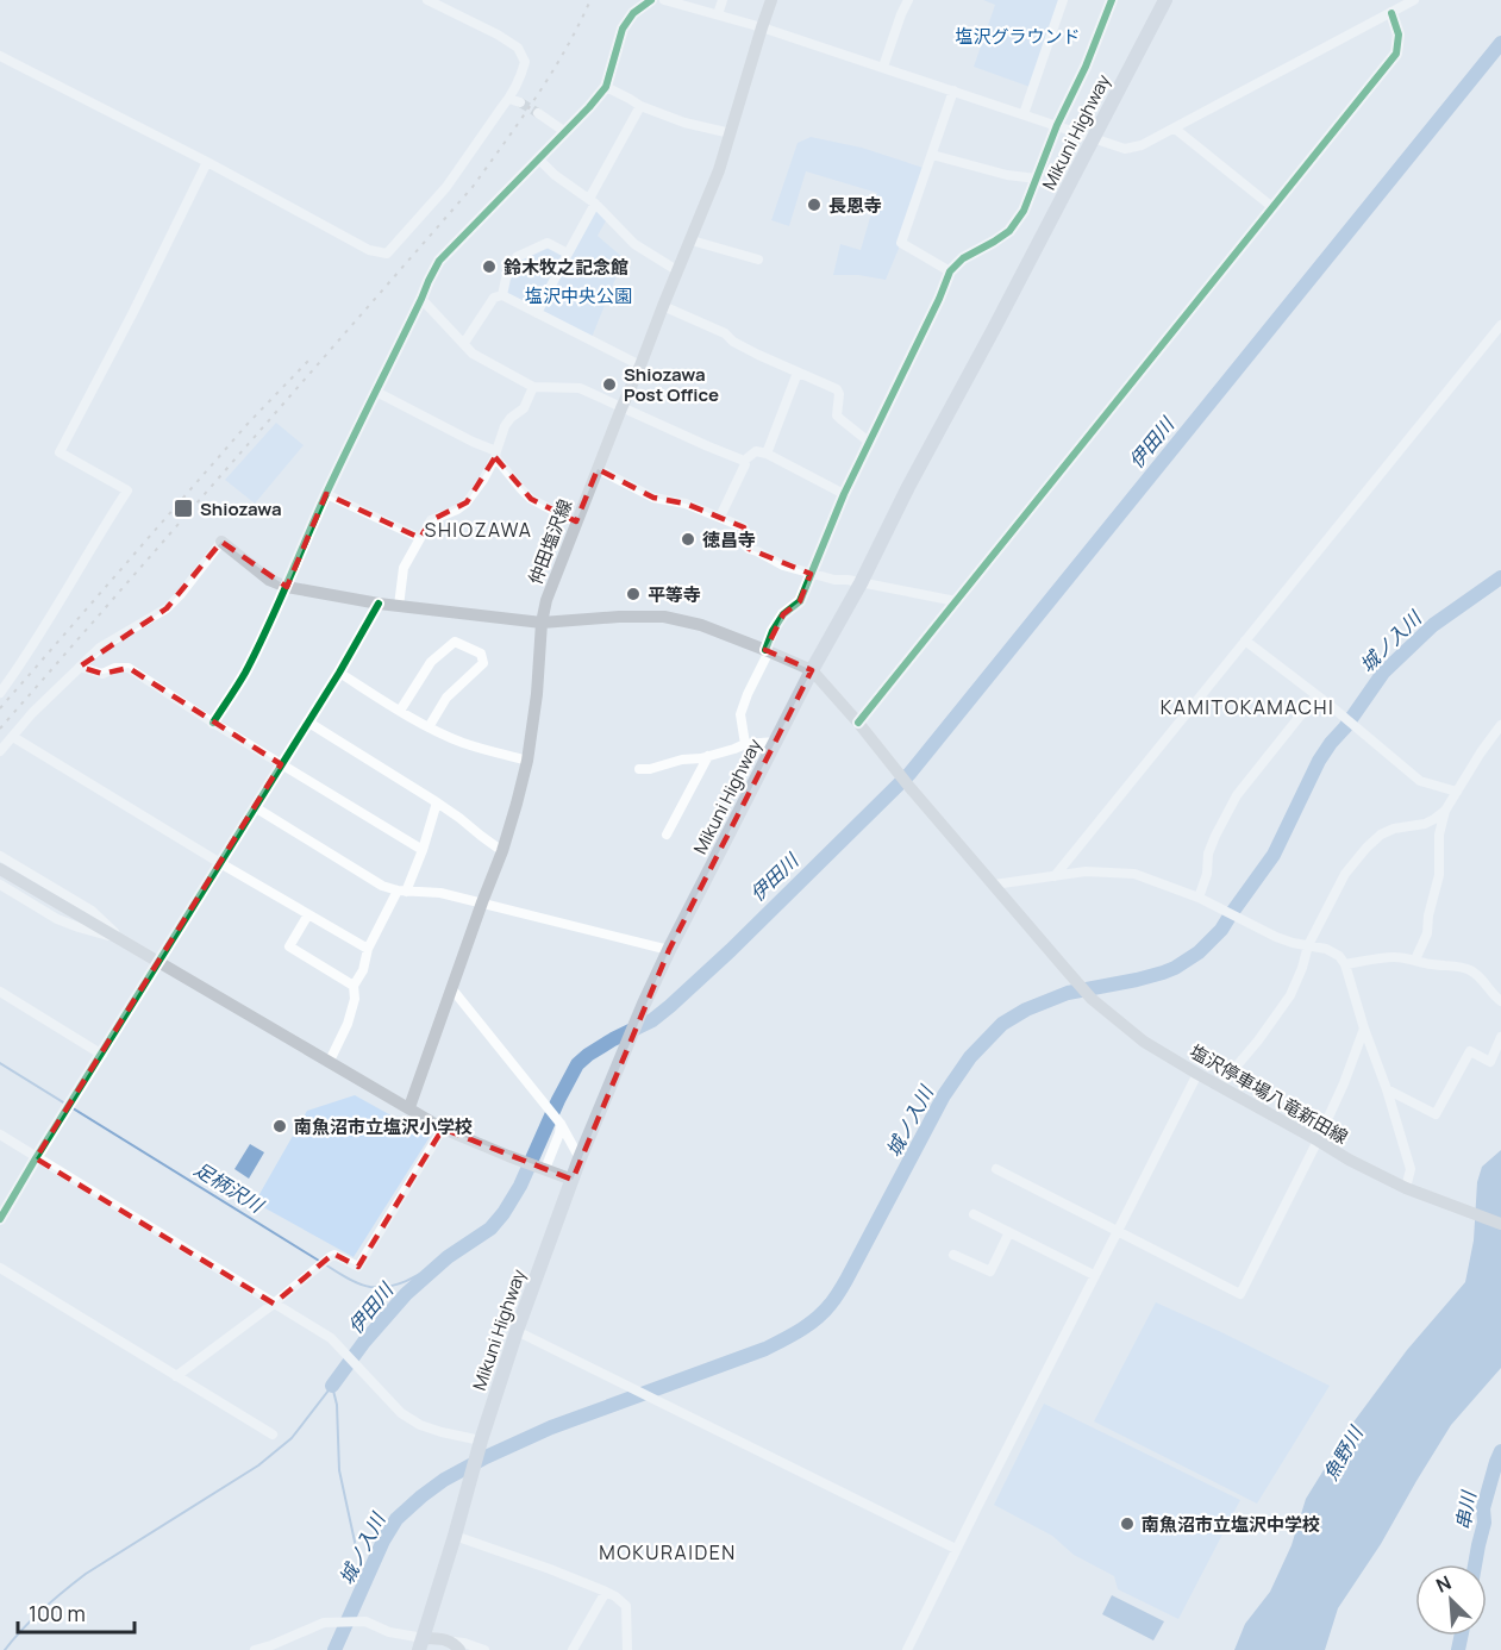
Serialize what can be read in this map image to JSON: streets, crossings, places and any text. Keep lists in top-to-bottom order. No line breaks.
{"streets":{"highway":["Mikuni Highway"],"main road":["仲田塩沢線","塩沢停車場八竜新田線"]},"districts":["SHIOZAWA","KAMITOKAMACHI","MOKURAIDEN"],"water":["伊田川","城ノ入川","足柄沢川","魚野川","串川"],"parks":["塩沢グラウンド","塩沢中央公園"],"places":{"other":["長恩寺","鈴木牧之記念館","Shiozawa Post Office","徳昌寺","平等寺","南魚沼市立塩沢小学校","南魚沼市立塩沢中学校"],"transit":["Shiozawa"]},"scale_bar":"100 m","north":"top left"}
